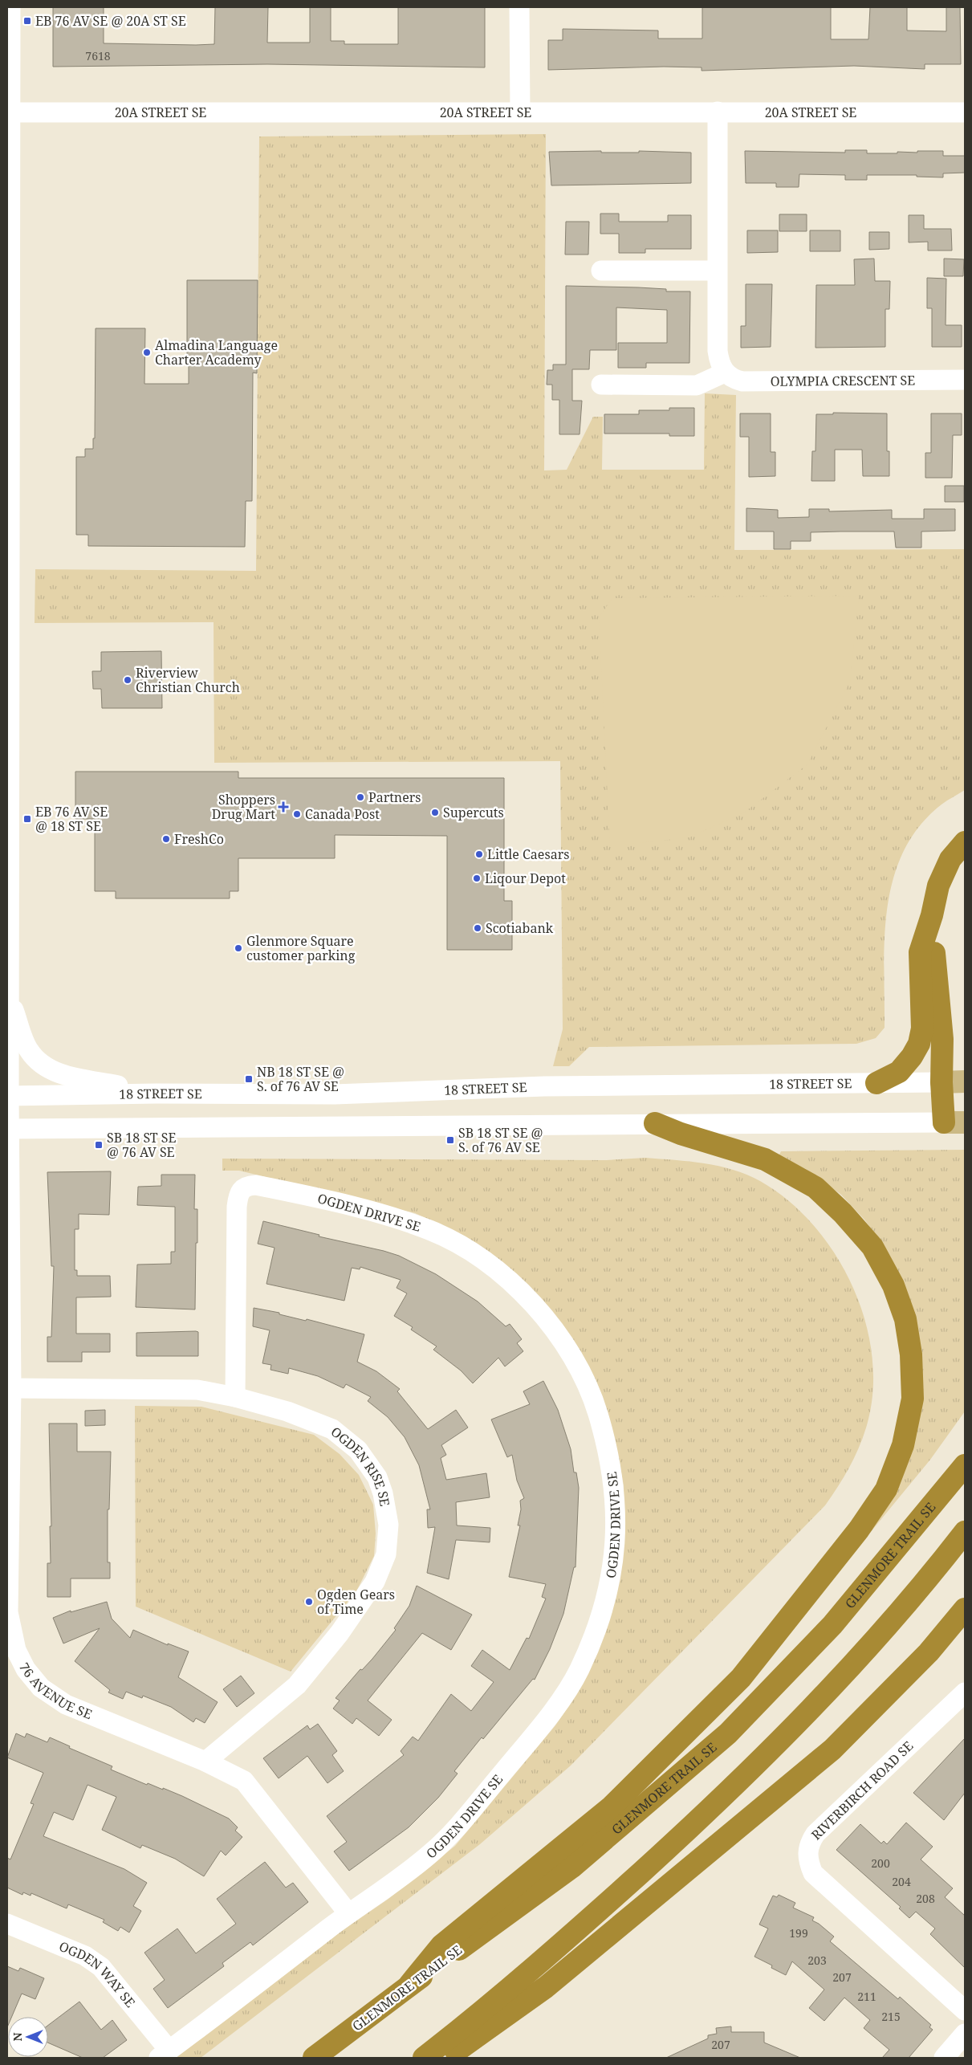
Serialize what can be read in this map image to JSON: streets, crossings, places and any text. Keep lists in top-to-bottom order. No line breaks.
{"streets":{"highway":["GLENMORE TRAIL SE"],"main road":["18 STREET SE"],"street":["20A STREET SE","OLYMPIA CRESCENT SE","OGDEN DRIVE SE","OGDEN RISE SE","76 AVENUE SE","RIVERBIRCH ROAD SE","OGDEN WAY SE"]},"crossings":[["20A STREET SE","76 AVENUE SE"],["18 STREET SE","76 AVENUE SE"],["OGDEN DRIVE SE","OGDEN RISE SE"],["OGDEN DRIVE SE","76 AVENUE SE"],["OGDEN DRIVE SE","OGDEN WAY SE"],["OGDEN RISE SE","76 AVENUE SE"]],"places":{"transit":["EB 76 AV SE @ 20A ST SE","EB 76 AV SE @ 18 ST SE","NB 18 ST SE @ S. of 76 AV SE","SB 18 ST SE @ S. of 76 AV SE","SB 18 ST SE @ 76 AV SE"],"other":["Almadina Language Charter Academy","Riverview Christian Church","Partners","Supercuts","Canada Post","FreshCo","Little Caesars","Liqour Depot","Scotiabank","Glenmore Square customer parking","Ogden Gears of Time"],"health":["Shoppers Drug Mart"]},"house_numbers":["7618","200","204","208","199","203","207","211","215","207"],"north":"left"}
